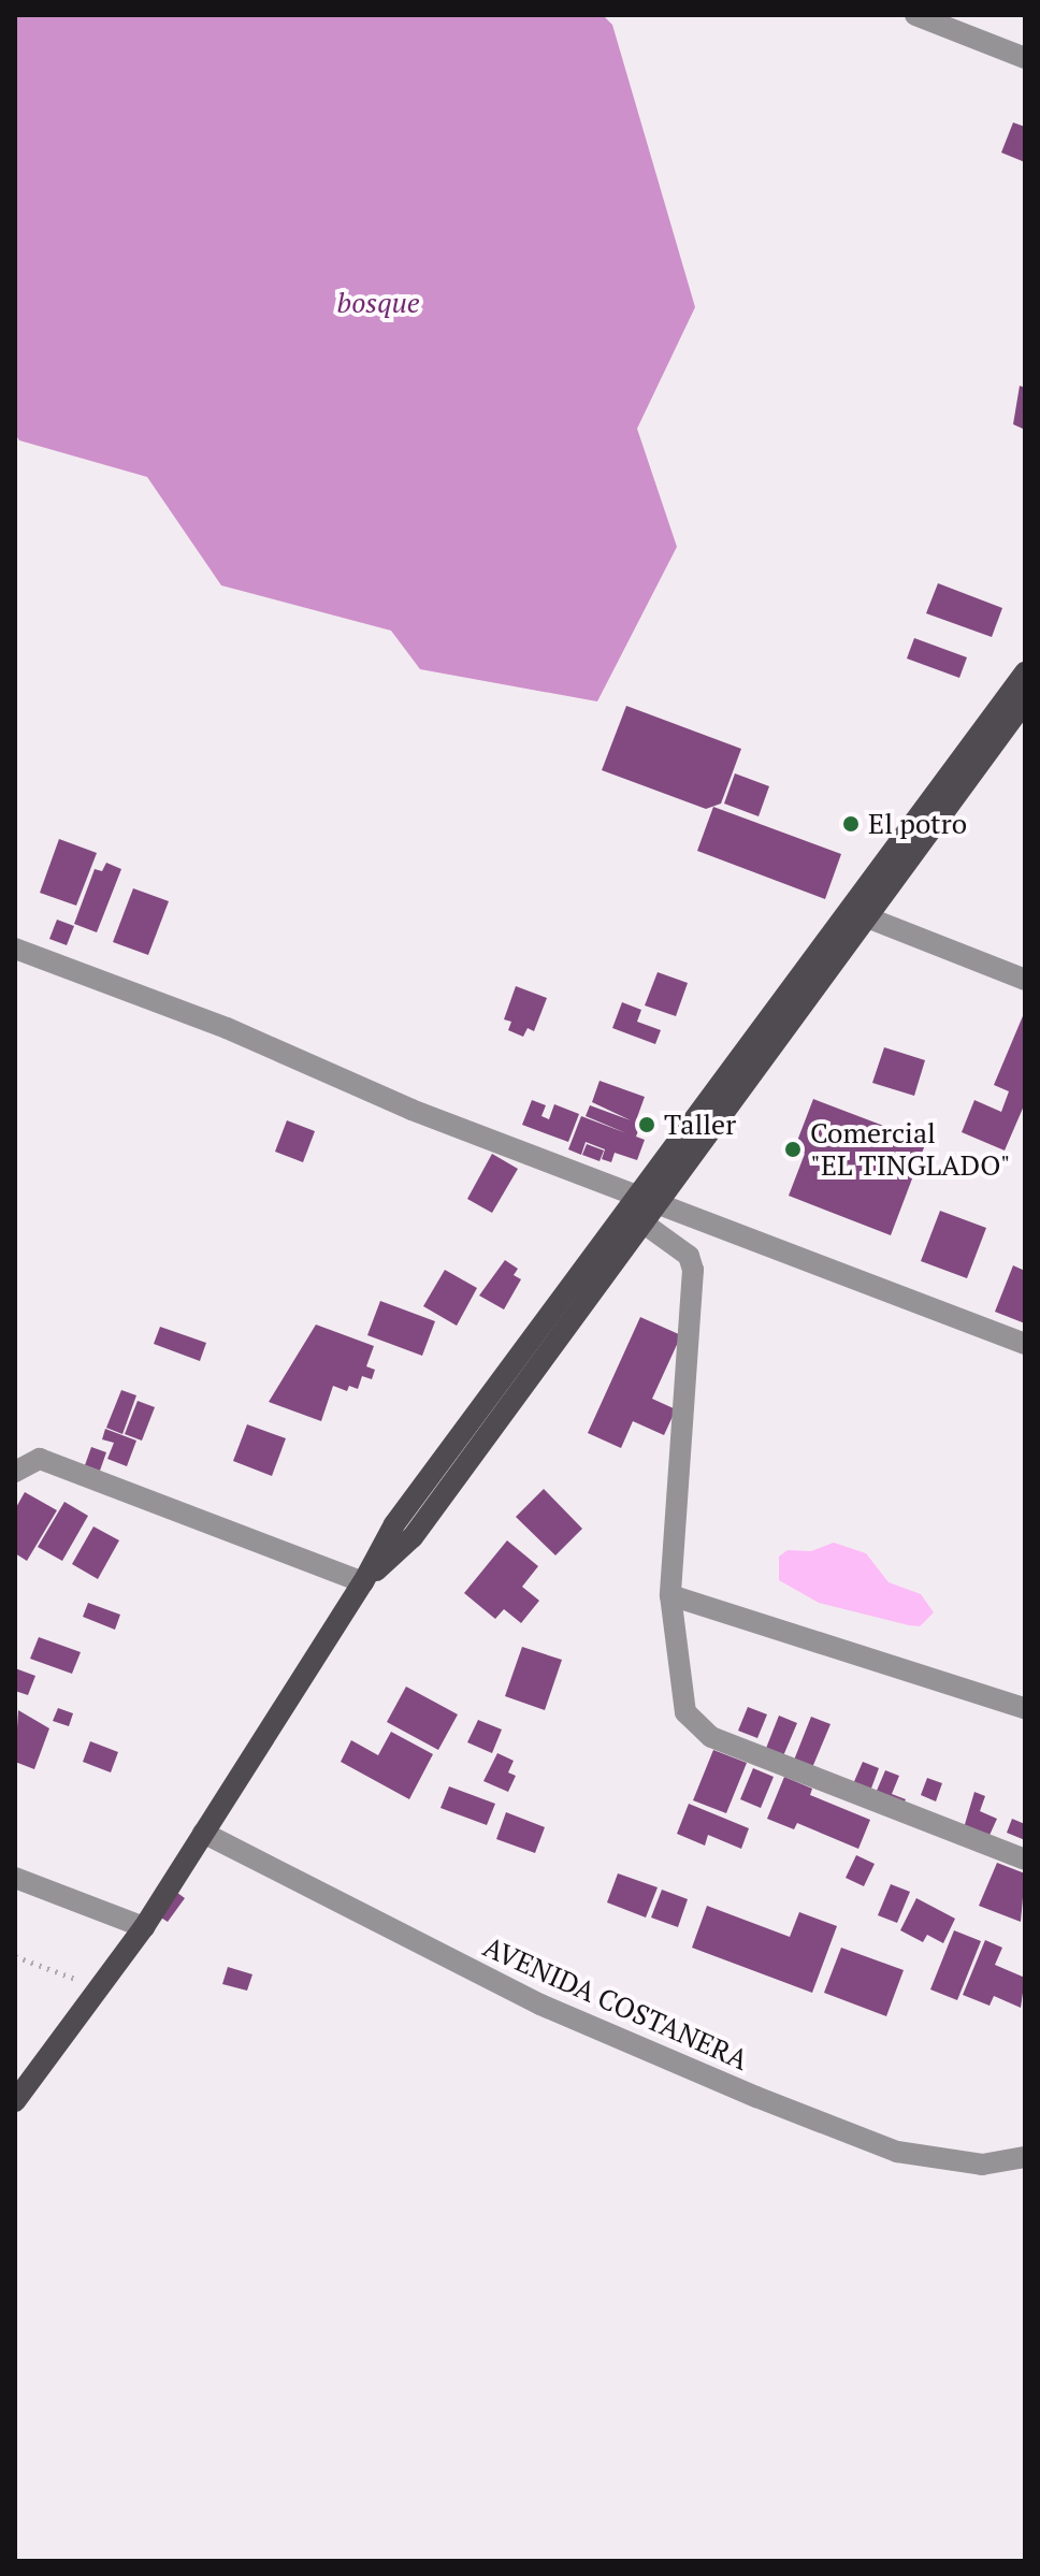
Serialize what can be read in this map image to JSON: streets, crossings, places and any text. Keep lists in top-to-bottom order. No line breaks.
{"streets":{"street":["AVENIDA COSTANERA"]},"parks":["bosque"],"places":["El potro","Taller","Comercial \"EL TINGLADO\""]}
